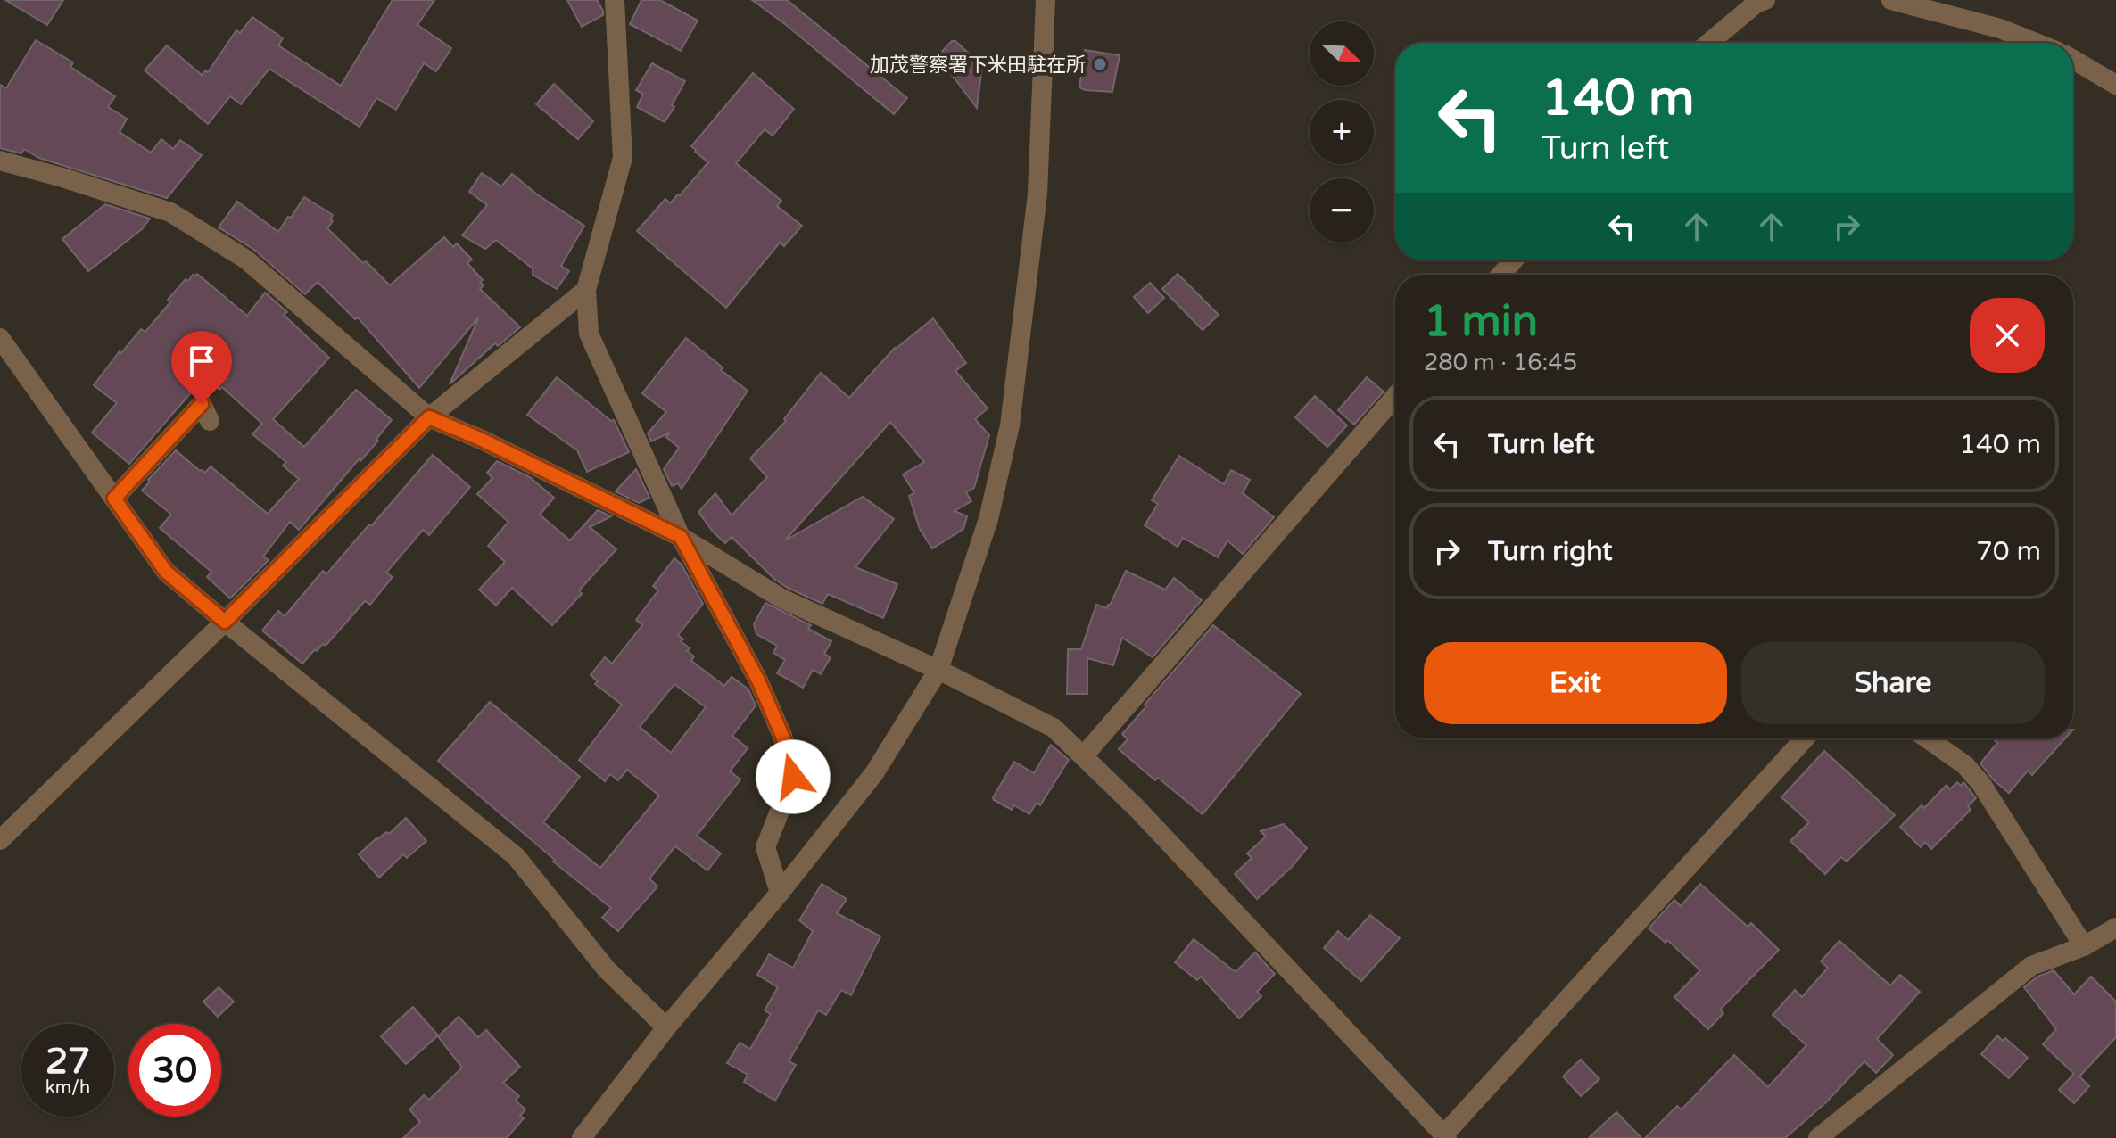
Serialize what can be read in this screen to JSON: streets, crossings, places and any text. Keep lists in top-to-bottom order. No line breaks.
{"places":["加茂警察署下米田駐在所"],"north":"bottom right","page":{"map_buttons":["+","−"],"turn":["140 m","Turn left"],"heading":["1 min","280 m · 16:45"],"list":[{"name":"Turn left","value":"140 m"},{"name":"Turn right","value":"70 m"}],"buttons":["Exit","Share"],"speed":"27 km/h","limit":"30"}}
